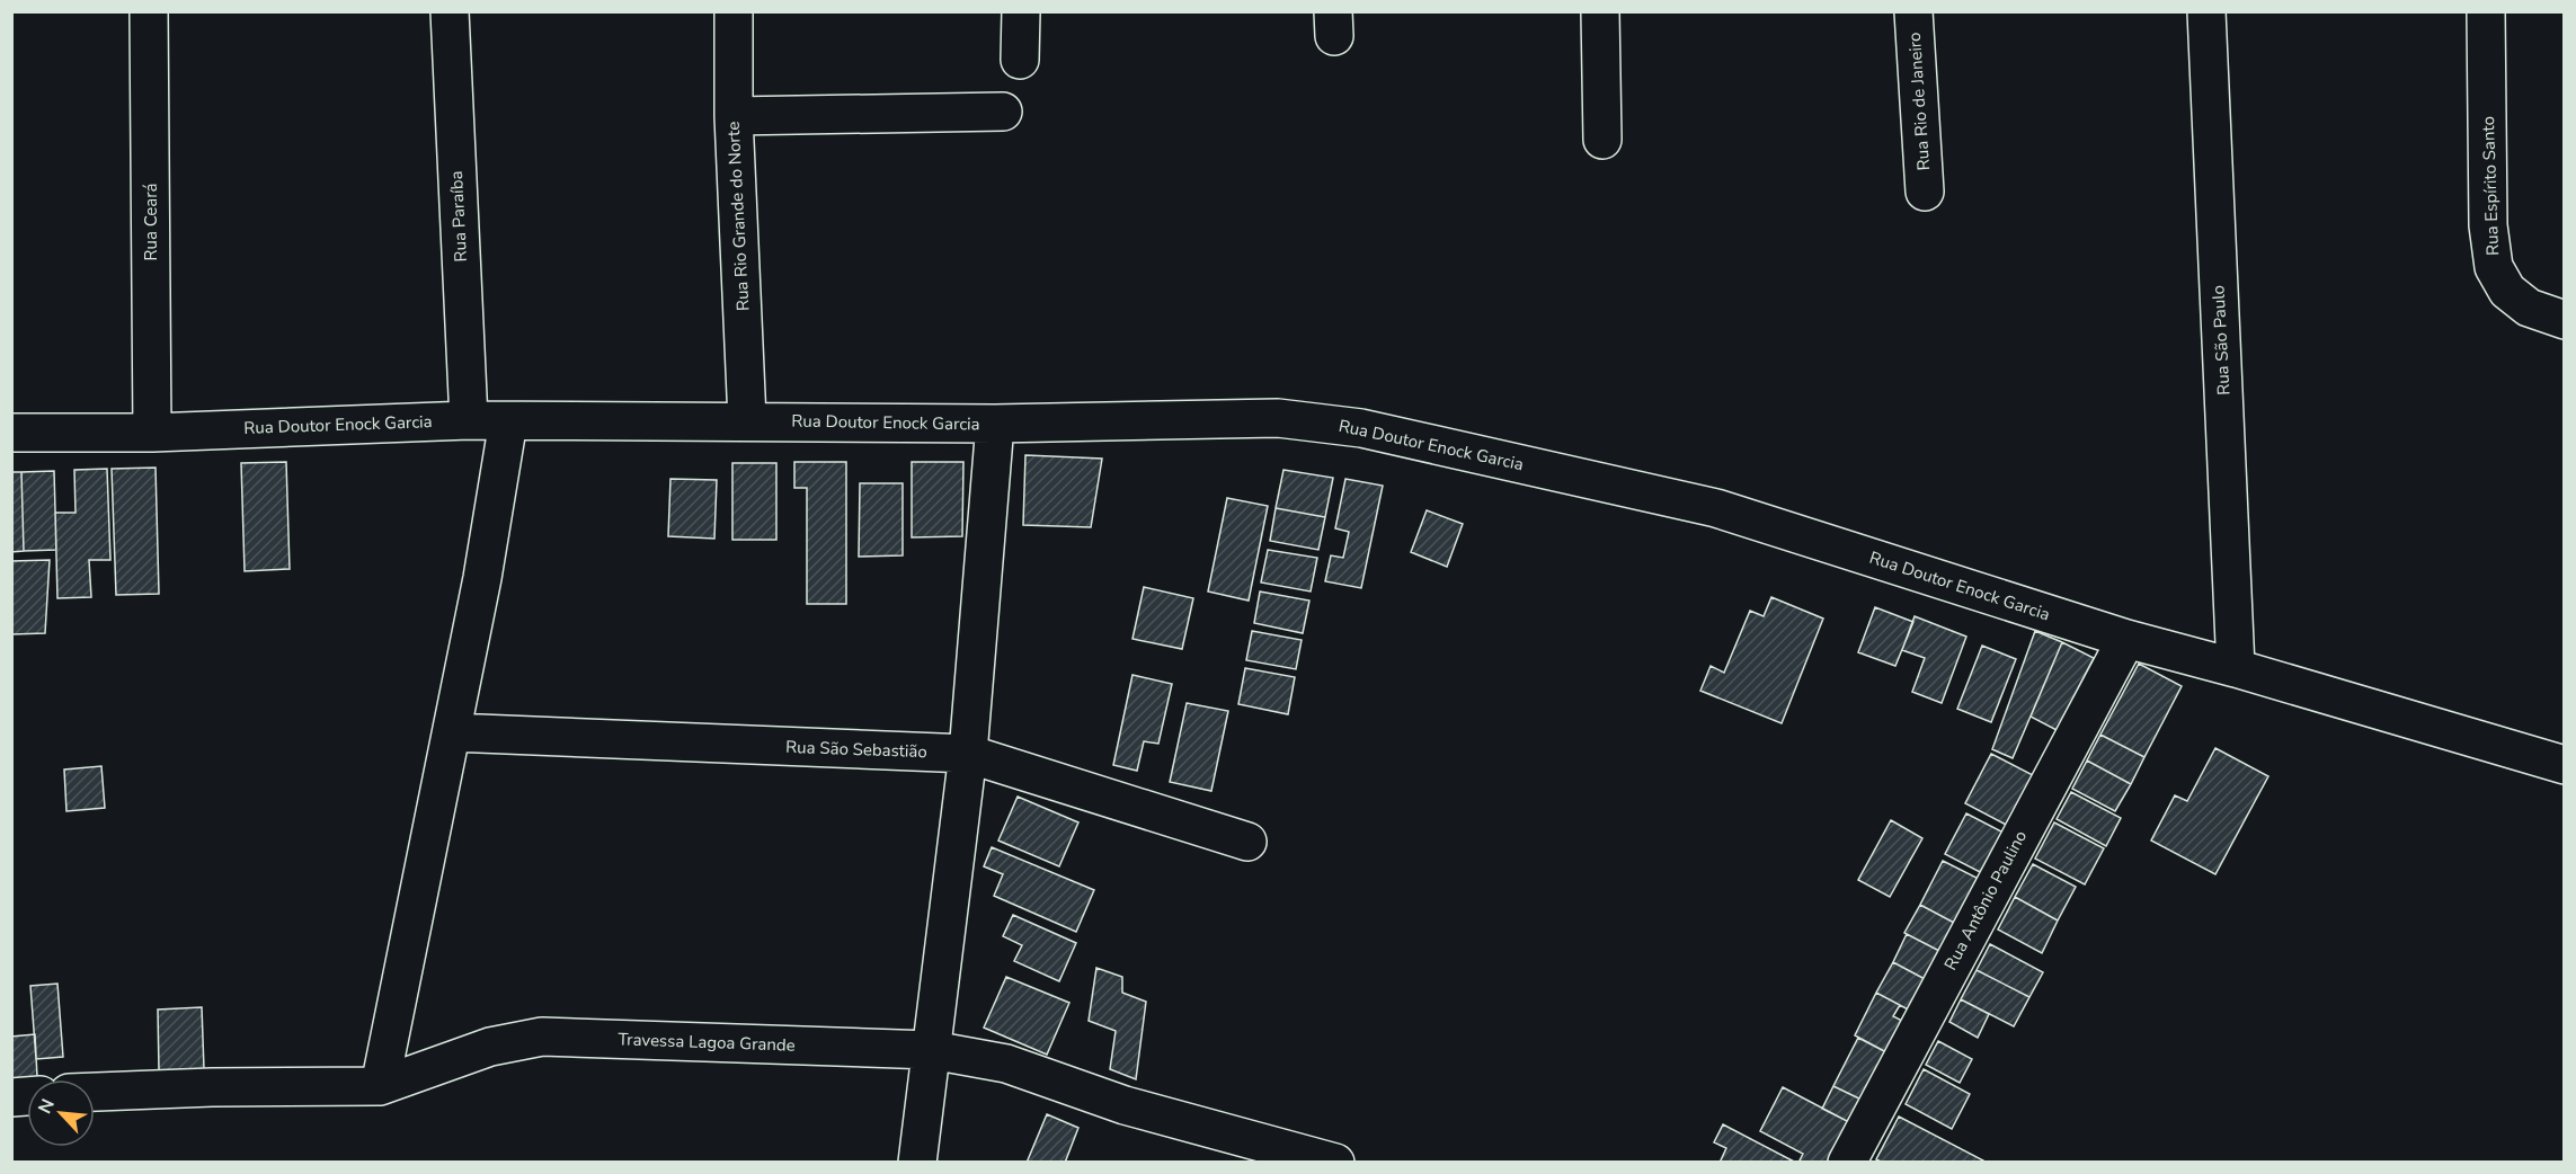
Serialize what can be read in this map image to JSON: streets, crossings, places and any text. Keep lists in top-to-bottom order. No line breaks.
{"streets":{"street":["Rua Rio de Janeiro","Rua Espírito Santo","Rua Paraíba","Rua Rio Grande do Norte","Rua Ceará","Rua São Paulo","Rua Doutor Enock Garcia","Rua São Sebastião","Rua Antônio Paulino","Travessa Lagoa Grande"]},"crossings":[["Rua Paraíba","Rua Doutor Enock Garcia"],["Rua Rio Grande do Norte","Rua Doutor Enock Garcia"],["Rua Ceará","Rua Doutor Enock Garcia"],["Rua São Paulo","Rua Doutor Enock Garcia"],["Rua Doutor Enock Garcia","Rua Antônio Paulino"]],"north":"top left"}
